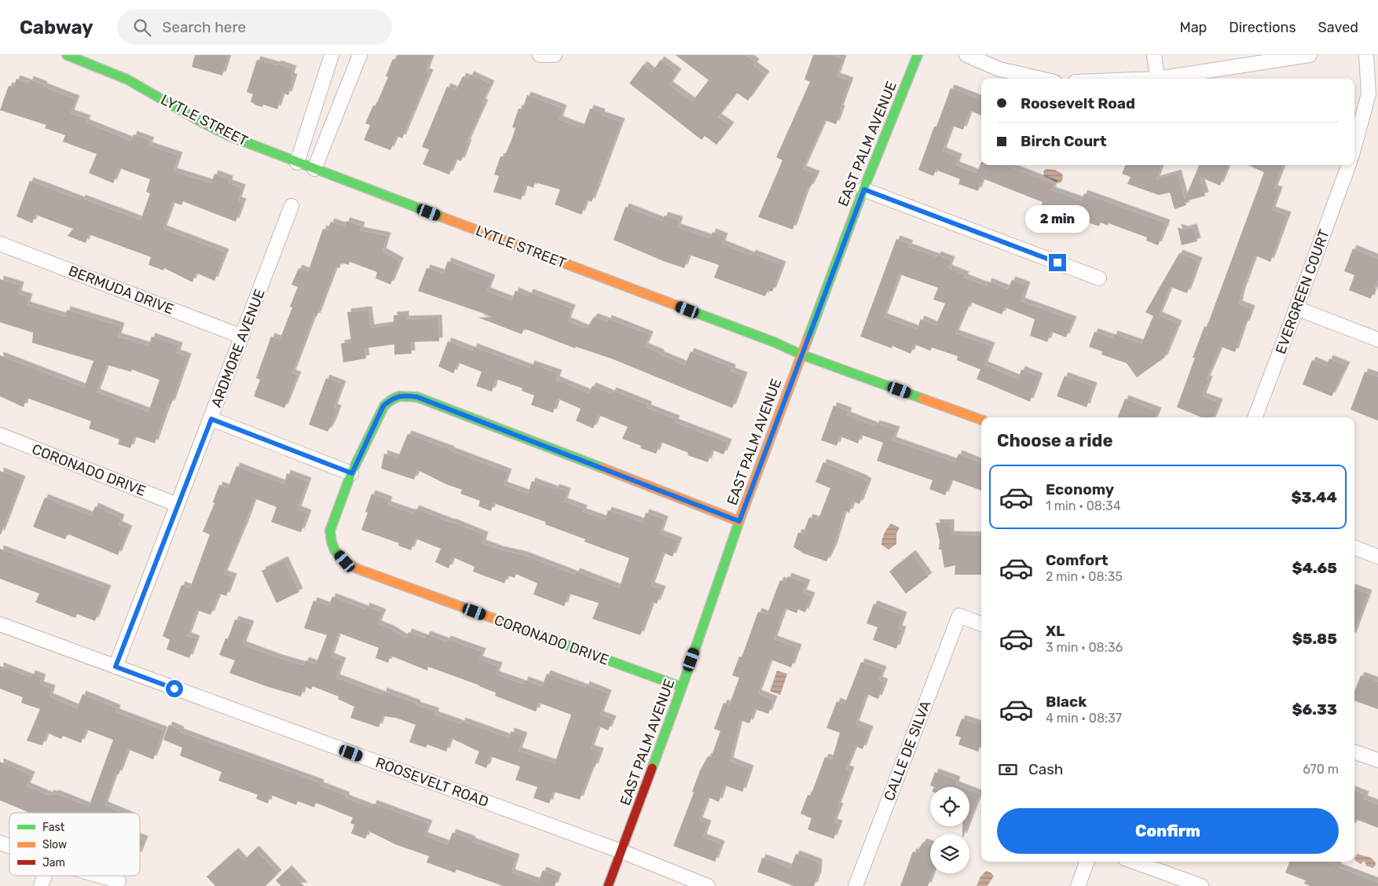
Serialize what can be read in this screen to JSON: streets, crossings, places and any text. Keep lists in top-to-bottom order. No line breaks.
{"streets":{"street":["LYTLE STREET","EAST PALM AVENUE","BERMUDA DRIVE","EVERGREEN COURT","ARDMORE AVENUE","CORONADO DRIVE","CALLE DE SILVA","ROOSEVELT ROAD"]},"crossings":[["LYTLE STREET","EAST PALM AVENUE"],["EAST PALM AVENUE","CORONADO DRIVE"],["EAST PALM AVENUE","ROOSEVELT ROAD"],["BERMUDA DRIVE","ARDMORE AVENUE"],["ARDMORE AVENUE","CORONADO DRIVE"],["ARDMORE AVENUE","ROOSEVELT ROAD"]],"legend":["Fast","Slow","Jam"],"page":{"header":"Cabway","search":"Search here","nav":["Map","Directions","Saved"],"banner":["Roosevelt Road","Birch Court"],"bubble":"2 min","heading":"Choose a ride","list":[{"name":"Economy","note":"1 min · 08:34","value":"$3.44"},{"name":"Comfort","note":"2 min · 08:35","value":"$4.65"},{"name":"XL","note":"3 min · 08:36","value":"$5.85"},{"name":"Black","note":"4 min · 08:37","value":"$6.33"}],"pay":["Cash","670 m"],"buttons":"Confirm"}}
